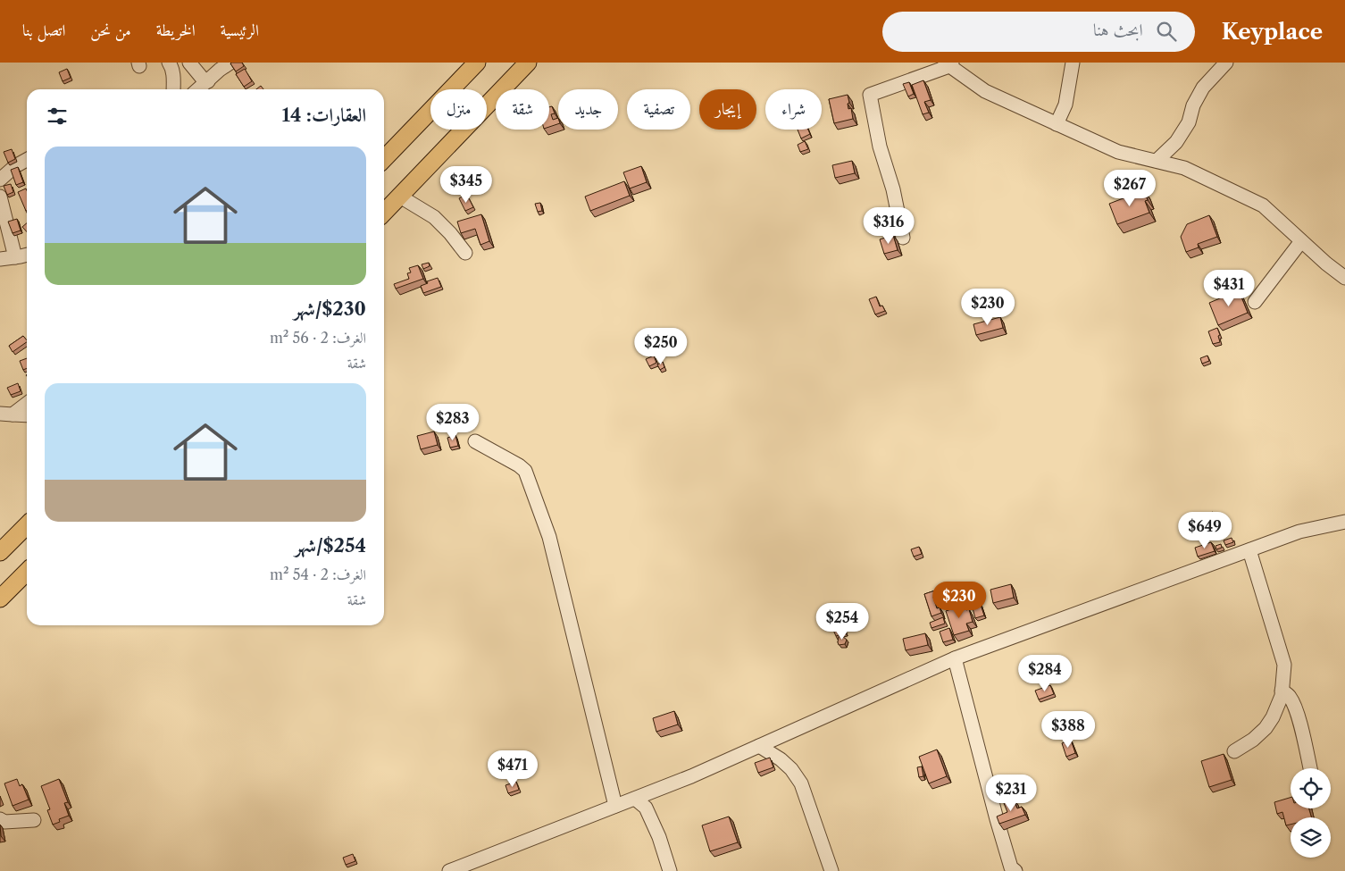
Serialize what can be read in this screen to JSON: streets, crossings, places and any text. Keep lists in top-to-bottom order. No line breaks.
{"page":{"header":"Keyplace","search":"ابحث هنا","nav":["الرئيسية","الخريطة","من نحن","اتصل بنا"],"chip":["شراء","إيجار","تصفية","جديد","شقة","منزل"],"heading":"العقارات: 14","list":[{"name":"$230/شهر","note":"الغرف: 2 · 56 m² · شقة"},{"name":"$254/شهر","note":"الغرف: 2 · 54 m² · شقة"}],"price":["$345","$267","$316","$431","$230","$250","$283","$649","$230","$254","$284","$388","$471","$231"]}}
